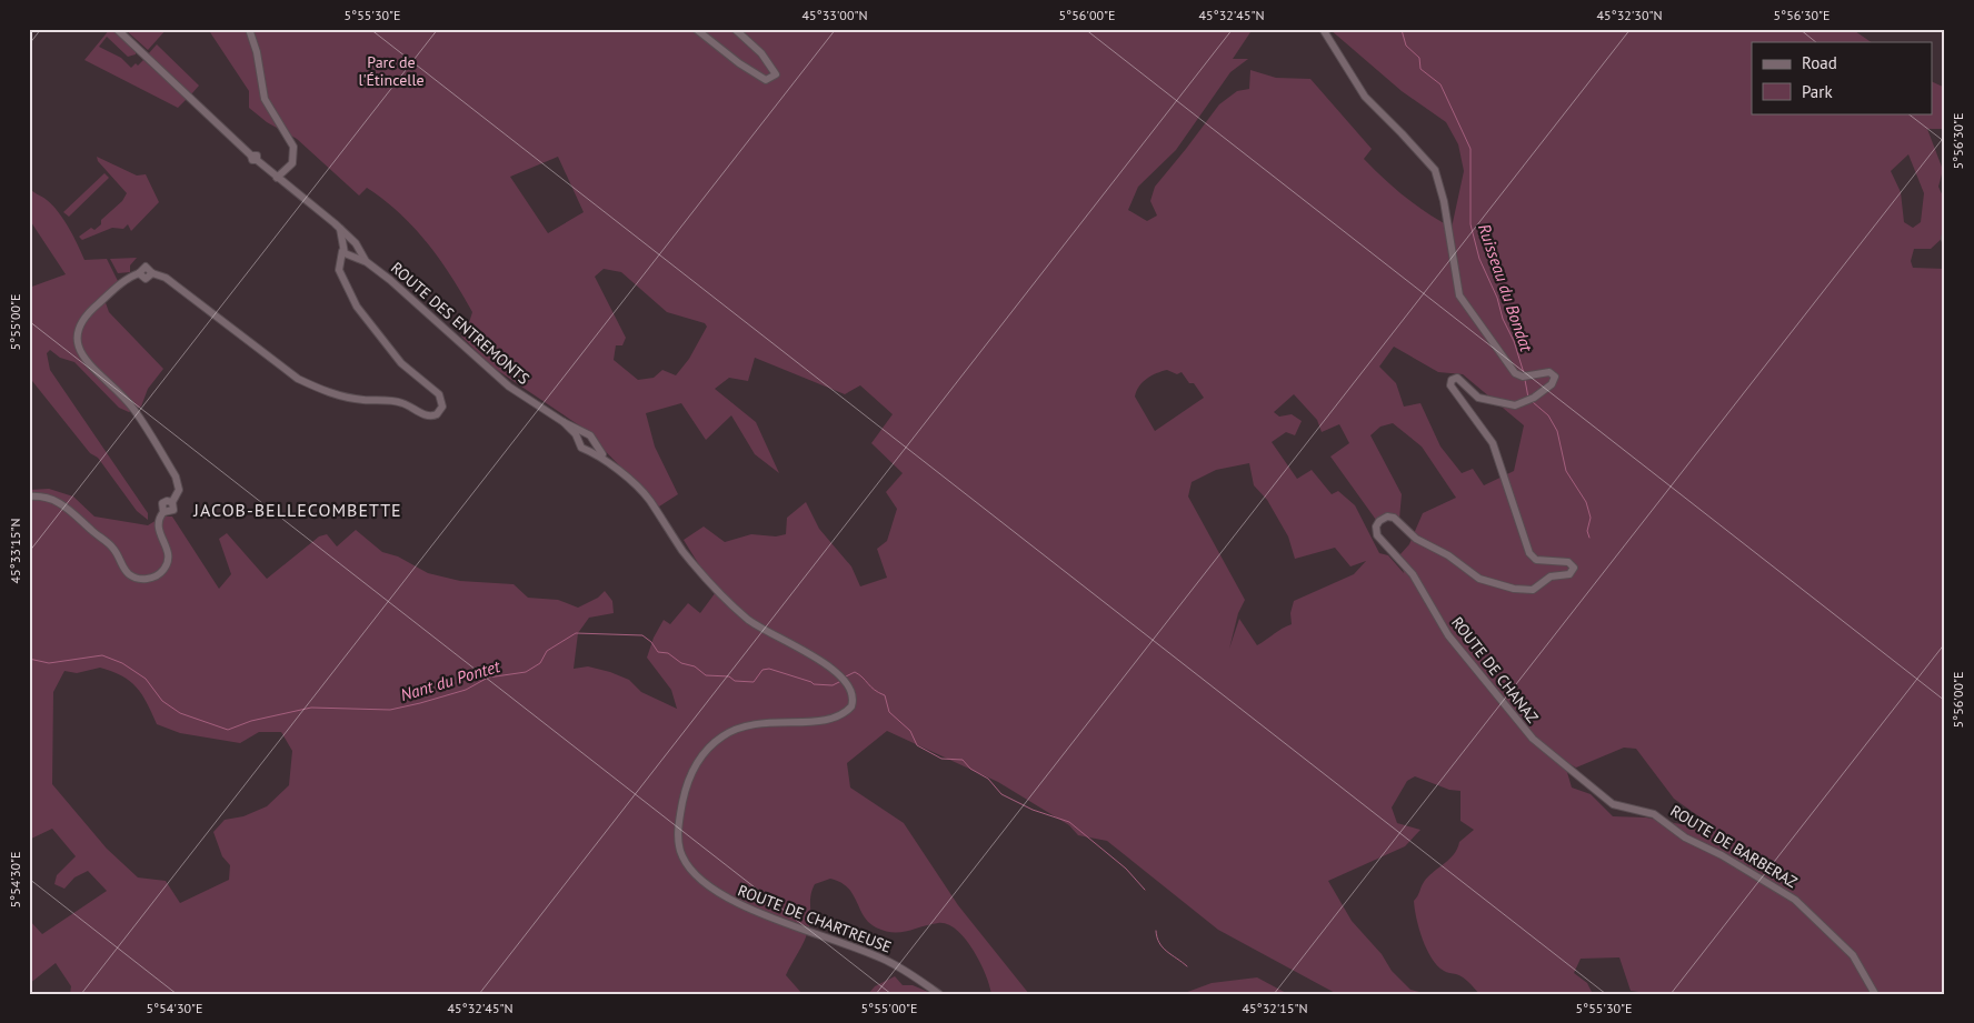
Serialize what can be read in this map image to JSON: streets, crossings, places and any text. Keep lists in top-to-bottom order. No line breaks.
{"streets":{"street":["ROUTE DES ENTREMONTS","ROUTE DE CHANAZ","ROUTE DE BARBERAZ","ROUTE DE CHARTREUSE"]},"crossings":[["ROUTE DES ENTREMONTS","ROUTE DE CHARTREUSE"],["ROUTE DE CHANAZ","ROUTE DE BARBERAZ"]],"districts":["JACOB-BELLECOMBETTE"],"water":["Ruisseau du Bondat","Nant du Pontet"],"parks":["Parc de l'Étincelle"],"legend":["Road","Park"],"coordinates":["5°55'30\"E","45°33'00\"N","5°56'00\"E","45°32'45\"N","45°32'30\"N","5°56'30\"E","5°55'00\"E","45°33'15\"N","5°54'30\"E","45°32'15\"N"]}
